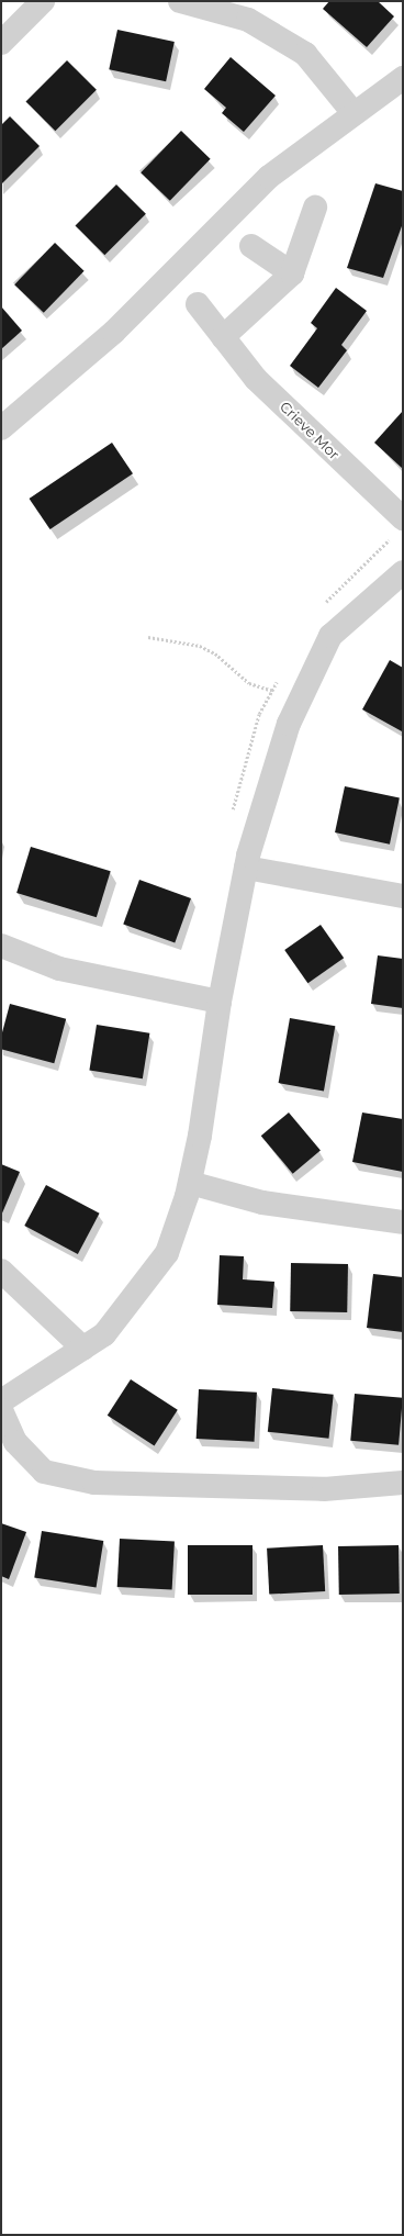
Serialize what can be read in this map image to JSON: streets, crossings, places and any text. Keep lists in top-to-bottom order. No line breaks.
{"streets":{"street":["Crieve Mor"]}}
